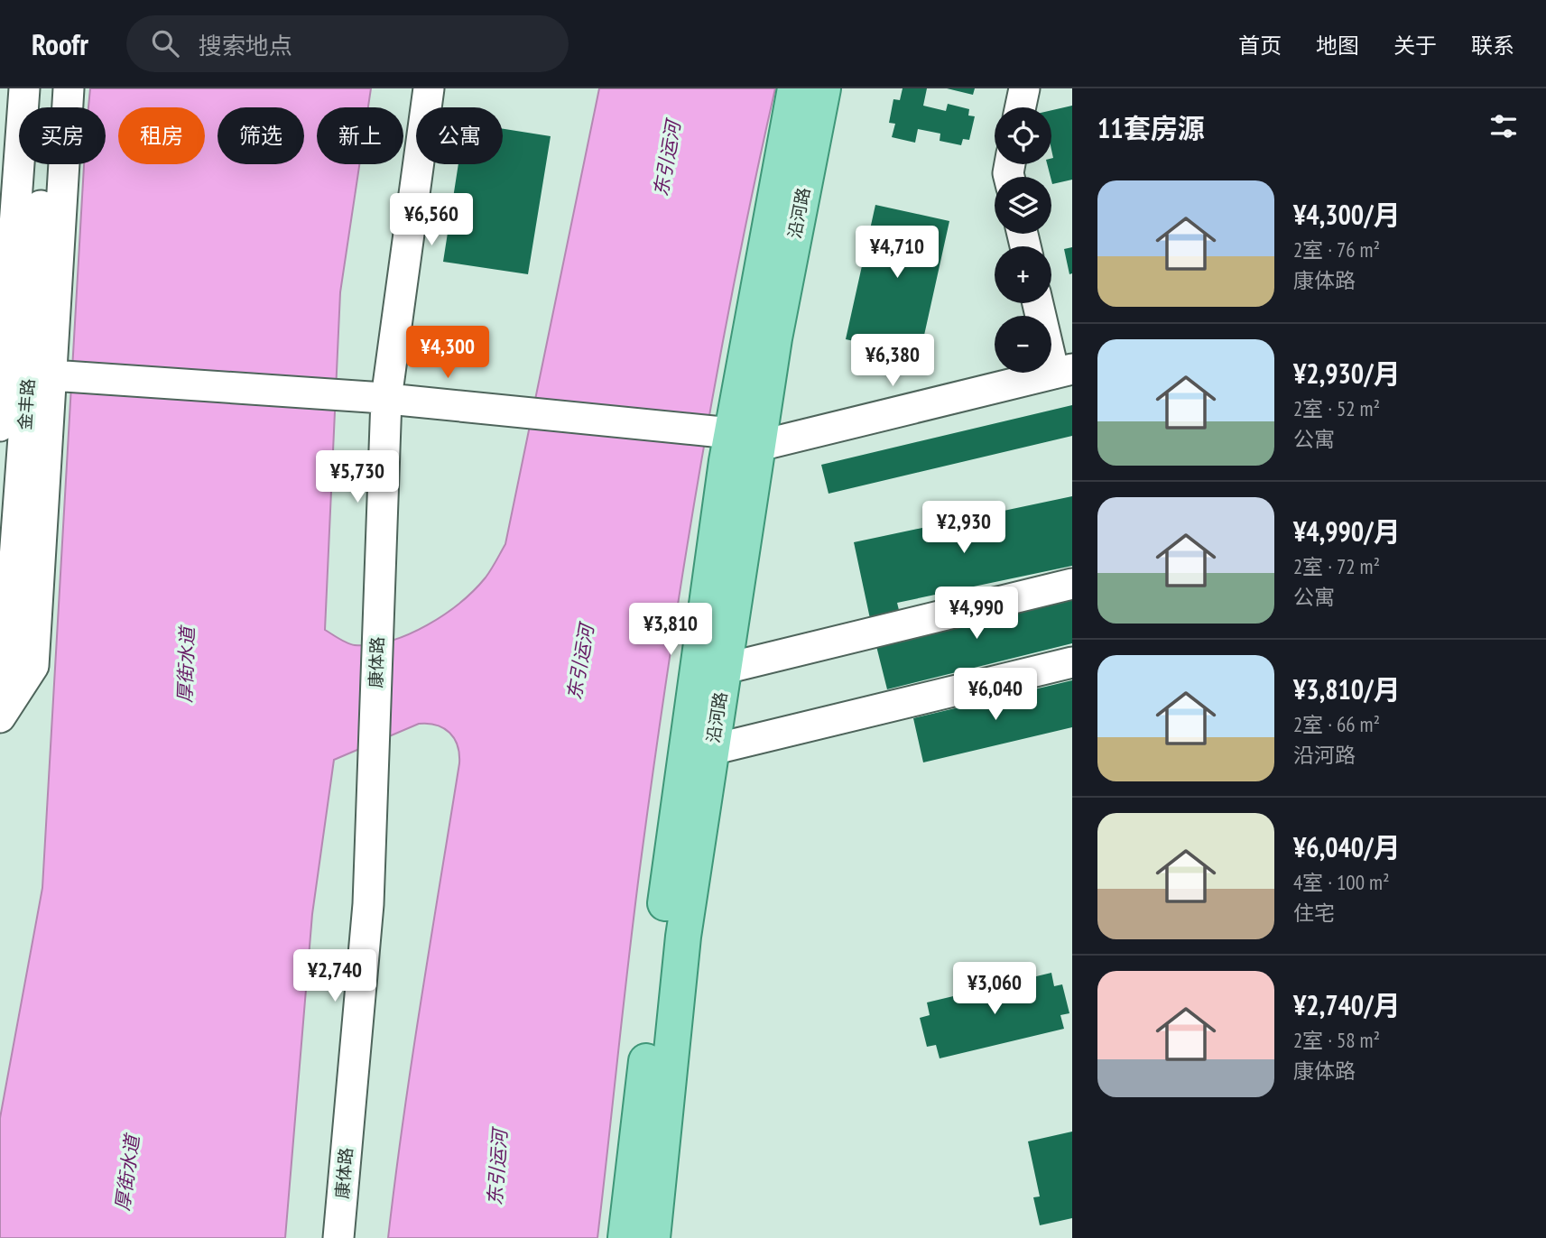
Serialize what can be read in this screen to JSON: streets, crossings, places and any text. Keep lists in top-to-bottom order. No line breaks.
{"streets":{"main road":["沿河路"],"street":["金丰路","康体路"]},"water":["东引运河","厚街水道"],"page":{"header":"Roofr","search":"搜索地点","nav":["首页","地图","关于","联系"],"heading":"11套房源","map_buttons":["+","−"],"chip":["买房","租房","筛选","新上","公寓"],"list":[{"name":"¥4,300/月","note":"2室 · 76 m² · 康体路"},{"name":"¥2,930/月","note":"2室 · 52 m² · 公寓"},{"name":"¥4,990/月","note":"2室 · 72 m² · 公寓"},{"name":"¥3,810/月","note":"2室 · 66 m² · 沿河路"},{"name":"¥6,040/月","note":"4室 · 100 m² · 住宅"},{"name":"¥2,740/月","note":"2室 · 58 m² · 康体路"}],"price":["¥6,560","¥4,710","¥4,300","¥6,380","¥5,730","¥2,930","¥4,990","¥3,810","¥6,040","¥2,740","¥3,060"]}}
